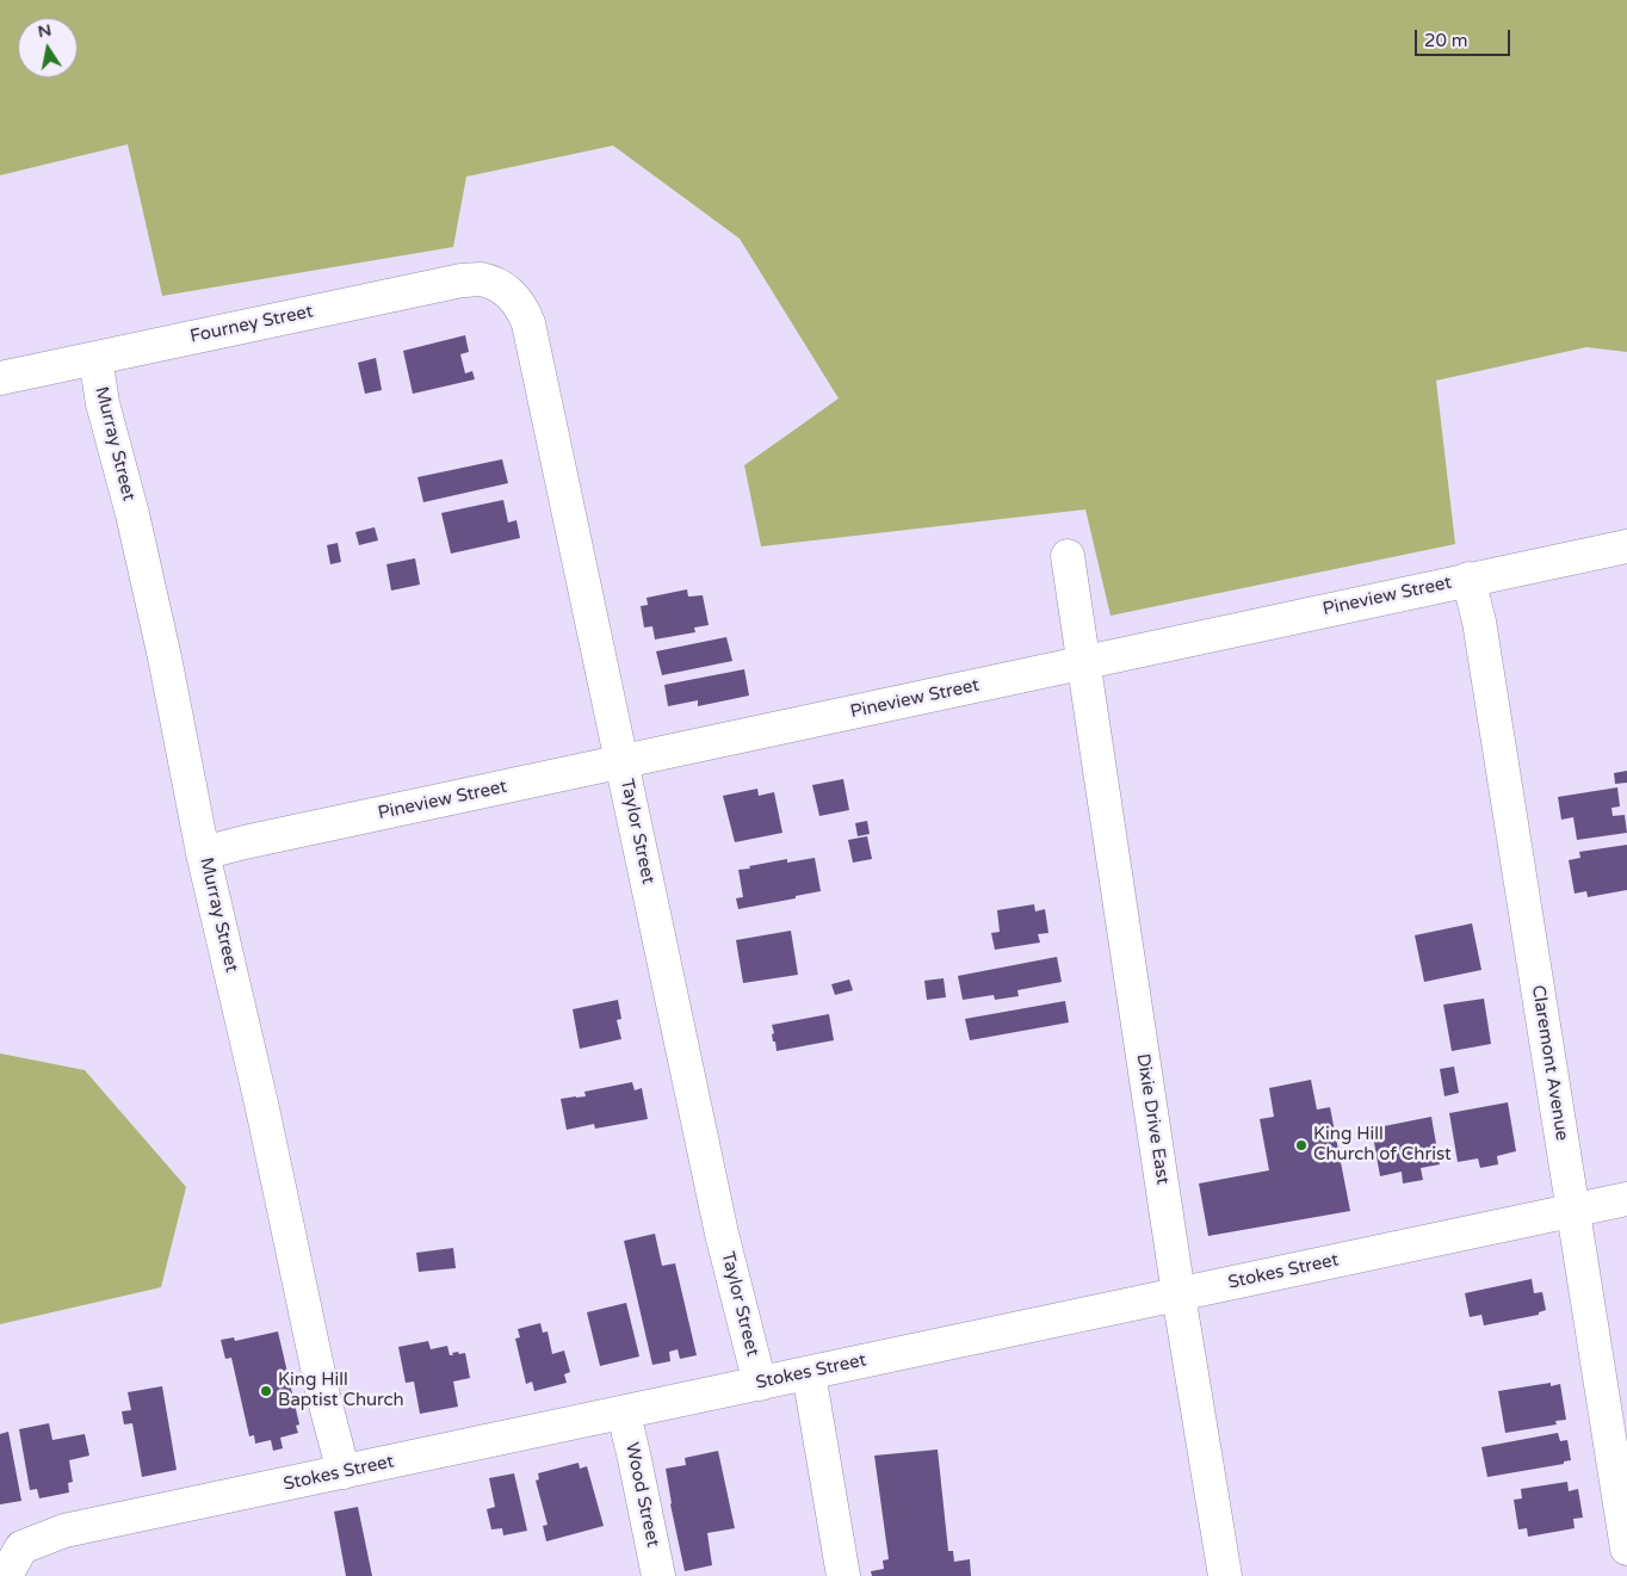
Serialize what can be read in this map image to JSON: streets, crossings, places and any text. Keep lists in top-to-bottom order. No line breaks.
{"streets":{"street":["Fourney Street","Murray Street","Pineview Street","Taylor Street","Claremont Avenue","Dixie Drive East","Stokes Street","Wood Street"]},"crossings":[["Fourney Street","Murray Street"],["Fourney Street","Taylor Street"],["Murray Street","Pineview Street"],["Murray Street","Stokes Street"],["Pineview Street","Taylor Street"],["Pineview Street","Claremont Avenue"],["Pineview Street","Dixie Drive East"],["Taylor Street","Stokes Street"],["Claremont Avenue","Stokes Street"],["Dixie Drive East","Stokes Street"],["Stokes Street","Wood Street"]],"places":["King Hill Church of Christ","King Hill Baptist Church"],"scale_bar":"20 m","north":"top"}
